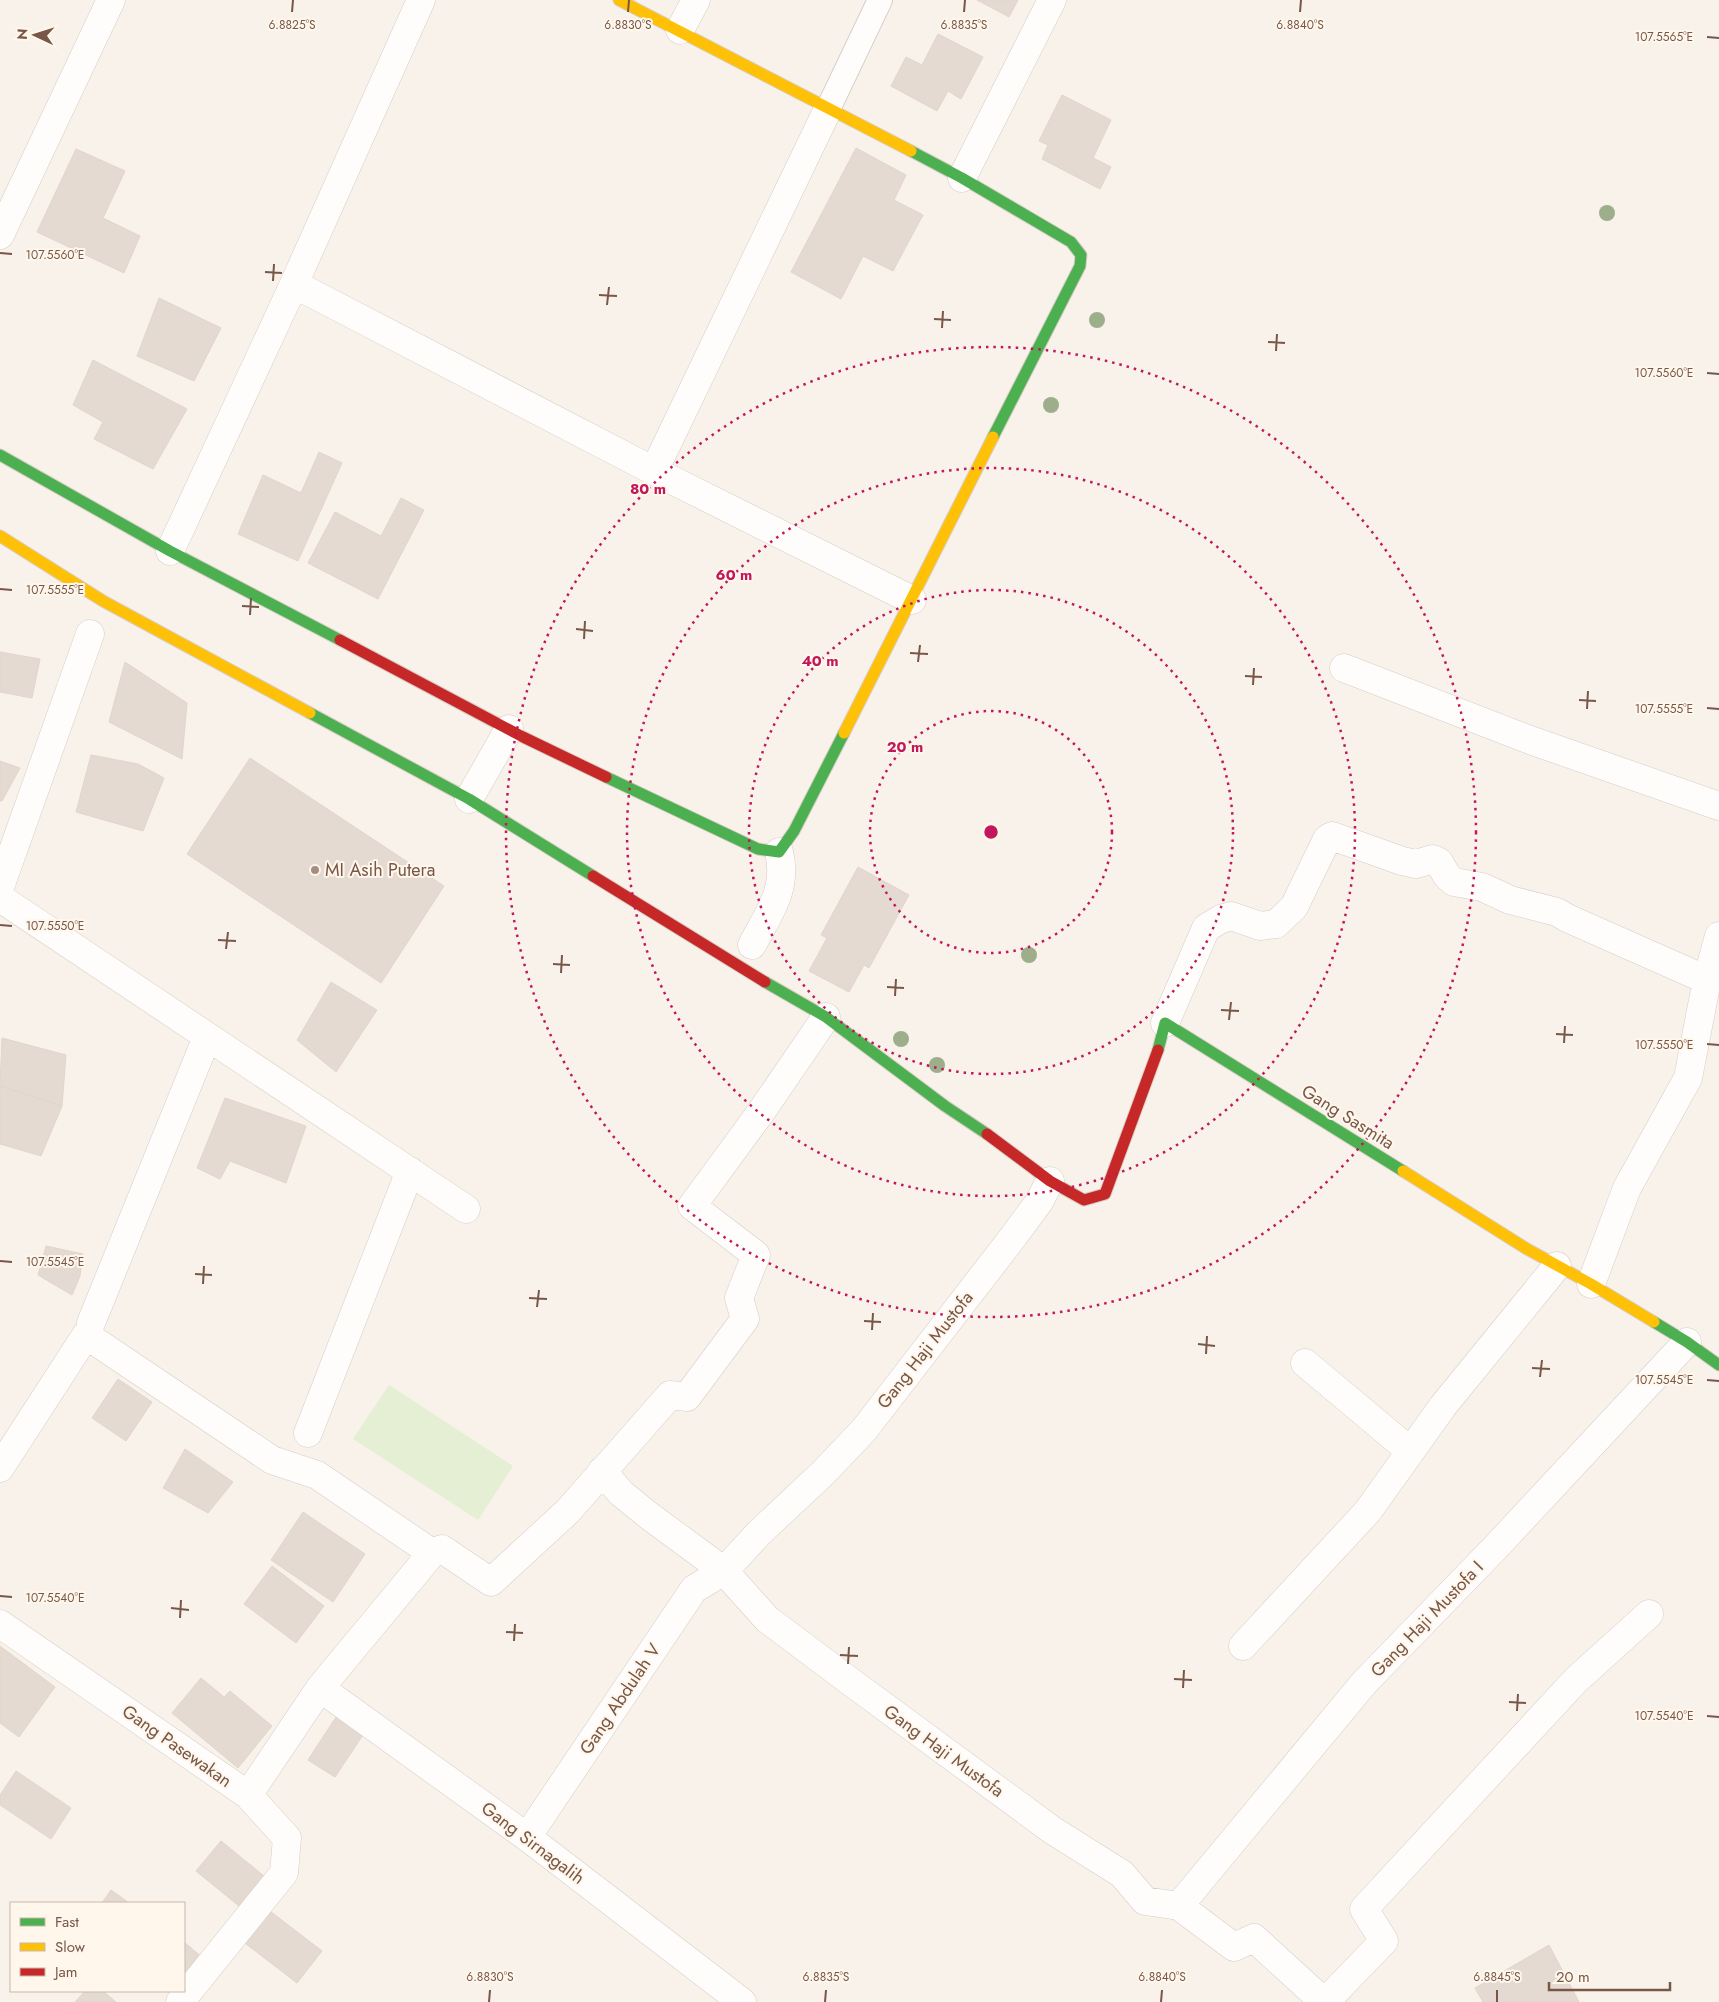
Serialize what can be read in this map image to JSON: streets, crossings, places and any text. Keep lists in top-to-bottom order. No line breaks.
{"streets":{"street":["Gang Sasmita","Gang Haji Mustofa","Gang Haji Mustofa I","Gang Abdulah V","Gang Pasewakan","Gang Sirnagalih"]},"crossings":[["Gang Sasmita","Gang Haji Mustofa I"],["Gang Haji Mustofa","Gang Haji Mustofa I"],["Gang Haji Mustofa","Gang Abdulah V"],["Gang Abdulah V","Gang Sirnagalih"],["Gang Pasewakan","Gang Sirnagalih"]],"places":["MI Asih Putera"],"legend":["Fast","Slow","Jam"],"scale_bar":"20 m","north":"left","coordinates":["6.8825°S","6.8830°S","6.8835°S","6.8840°S","107.5565°E","107.5560°E","107.5555°E","107.5550°E","107.5545°E","107.5540°E","6.8845°S"],"rings":["80 m","60 m","40 m","20 m"]}
